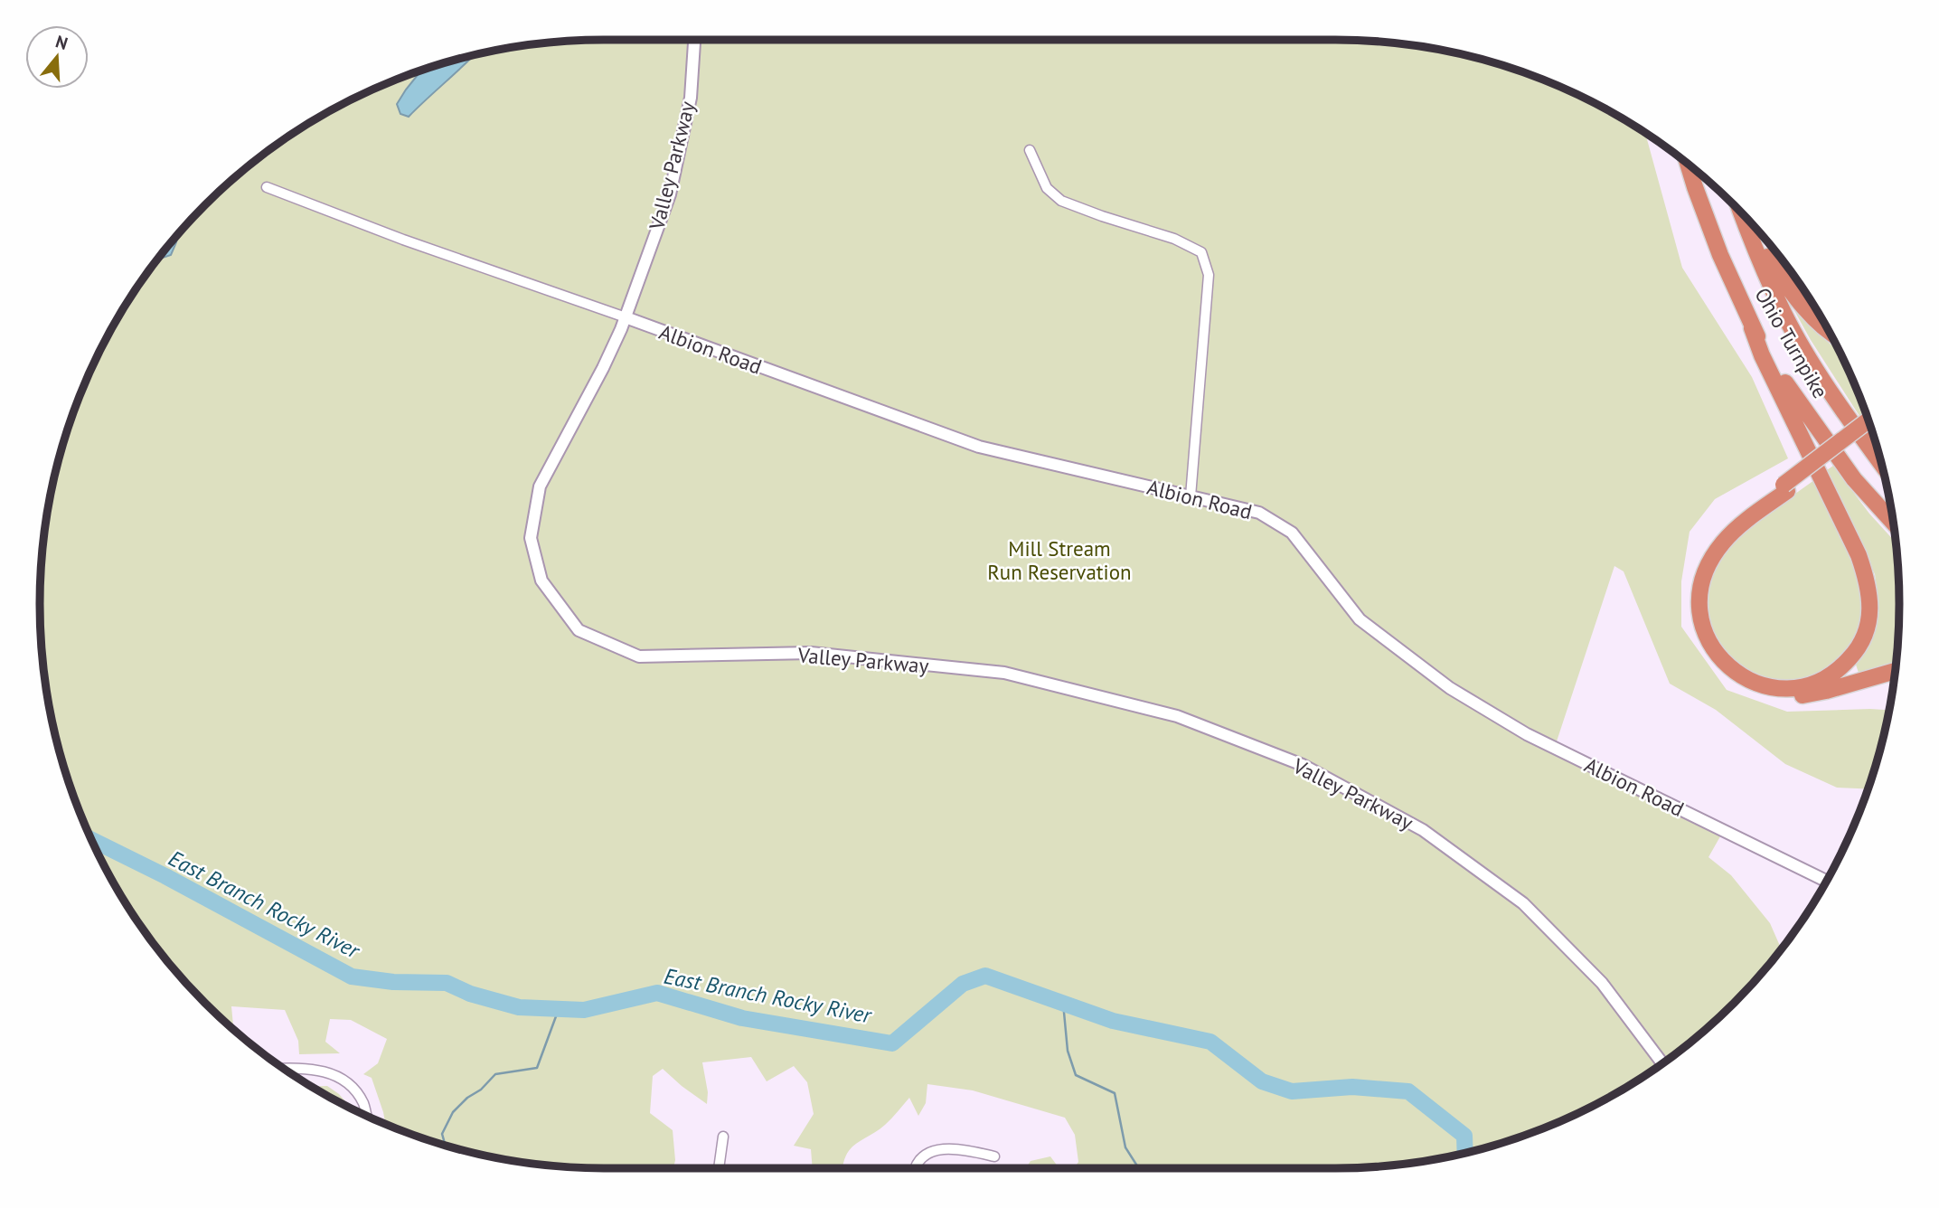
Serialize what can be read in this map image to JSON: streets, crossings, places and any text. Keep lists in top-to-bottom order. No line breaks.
{"streets":{"highway":["Ohio Turnpike"],"street":["Valley Parkway","Albion Road"]},"crossings":[["Valley Parkway","Albion Road"]],"water":["East Branch Rocky River"],"parks":["Mill Stream Run Reservation"],"north":"top"}
